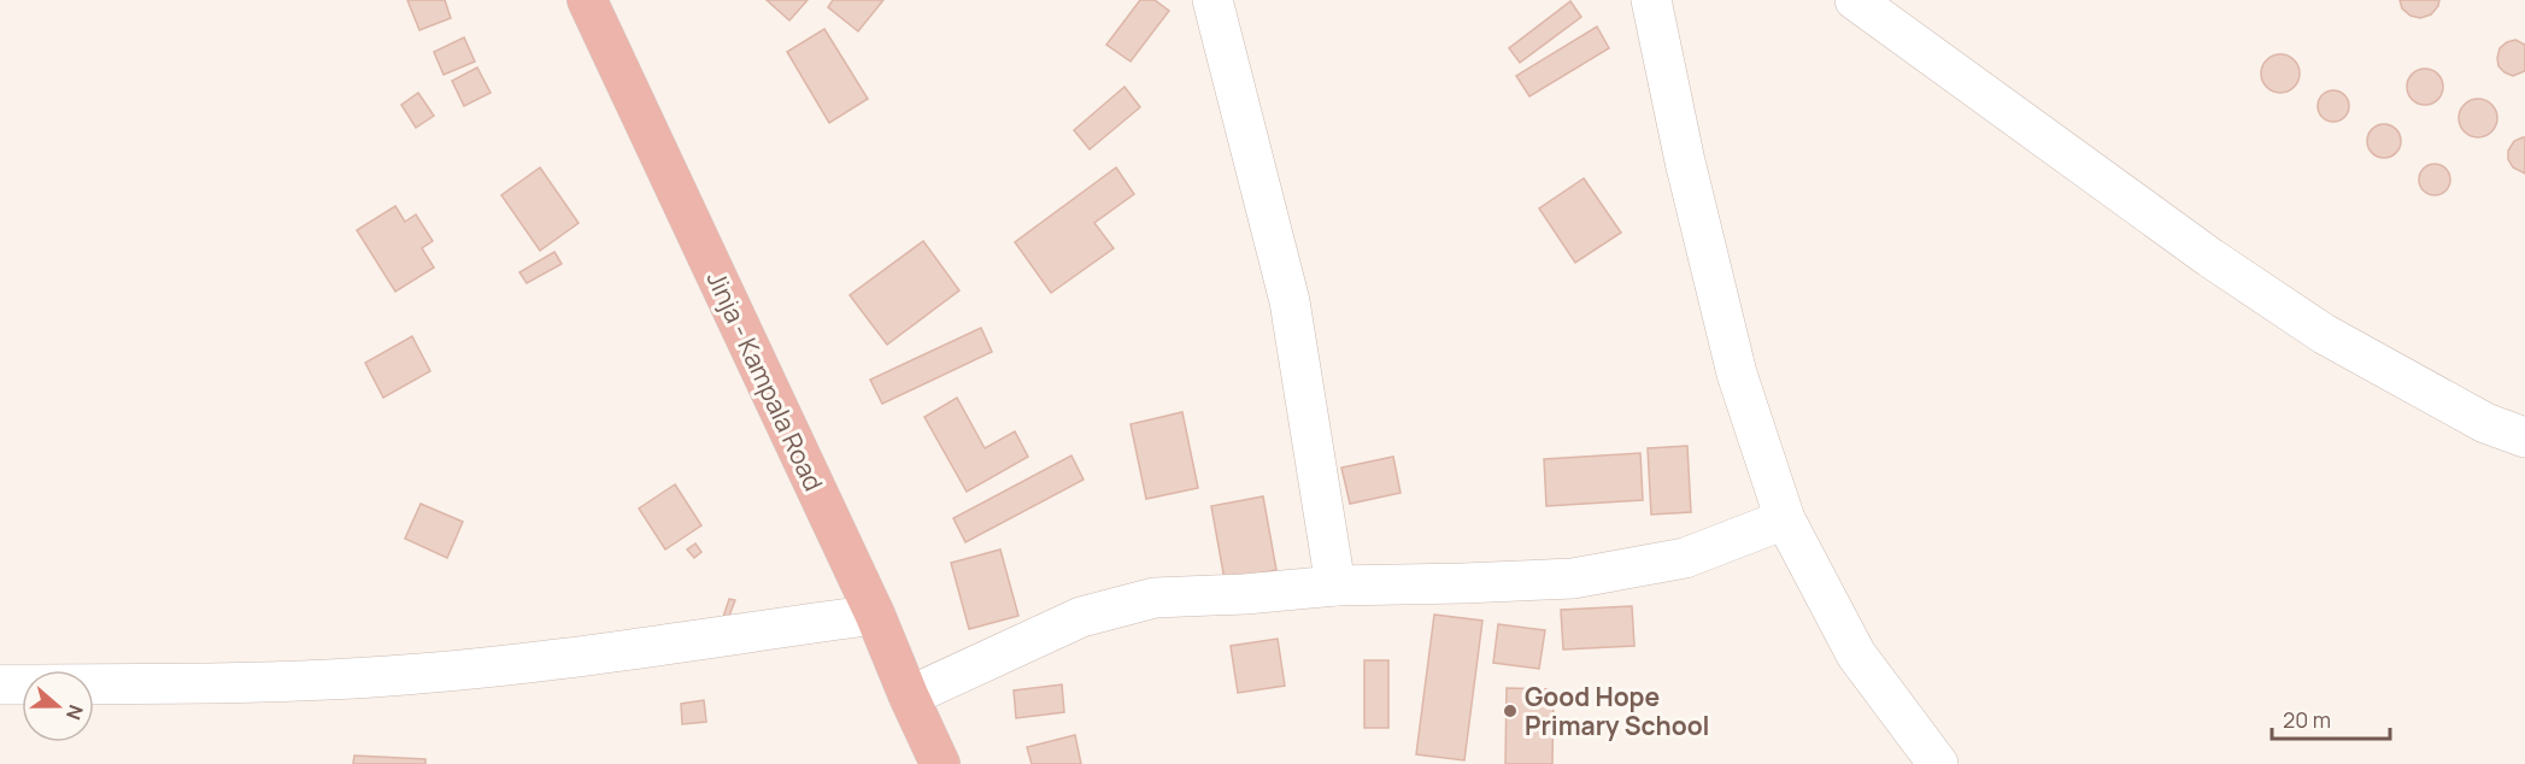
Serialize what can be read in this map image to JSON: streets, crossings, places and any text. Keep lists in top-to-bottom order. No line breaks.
{"streets":{"highway":["Jinja - Kampala Road"]},"places":["Good Hope Primary School"],"scale_bar":"20 m","north":"right"}
